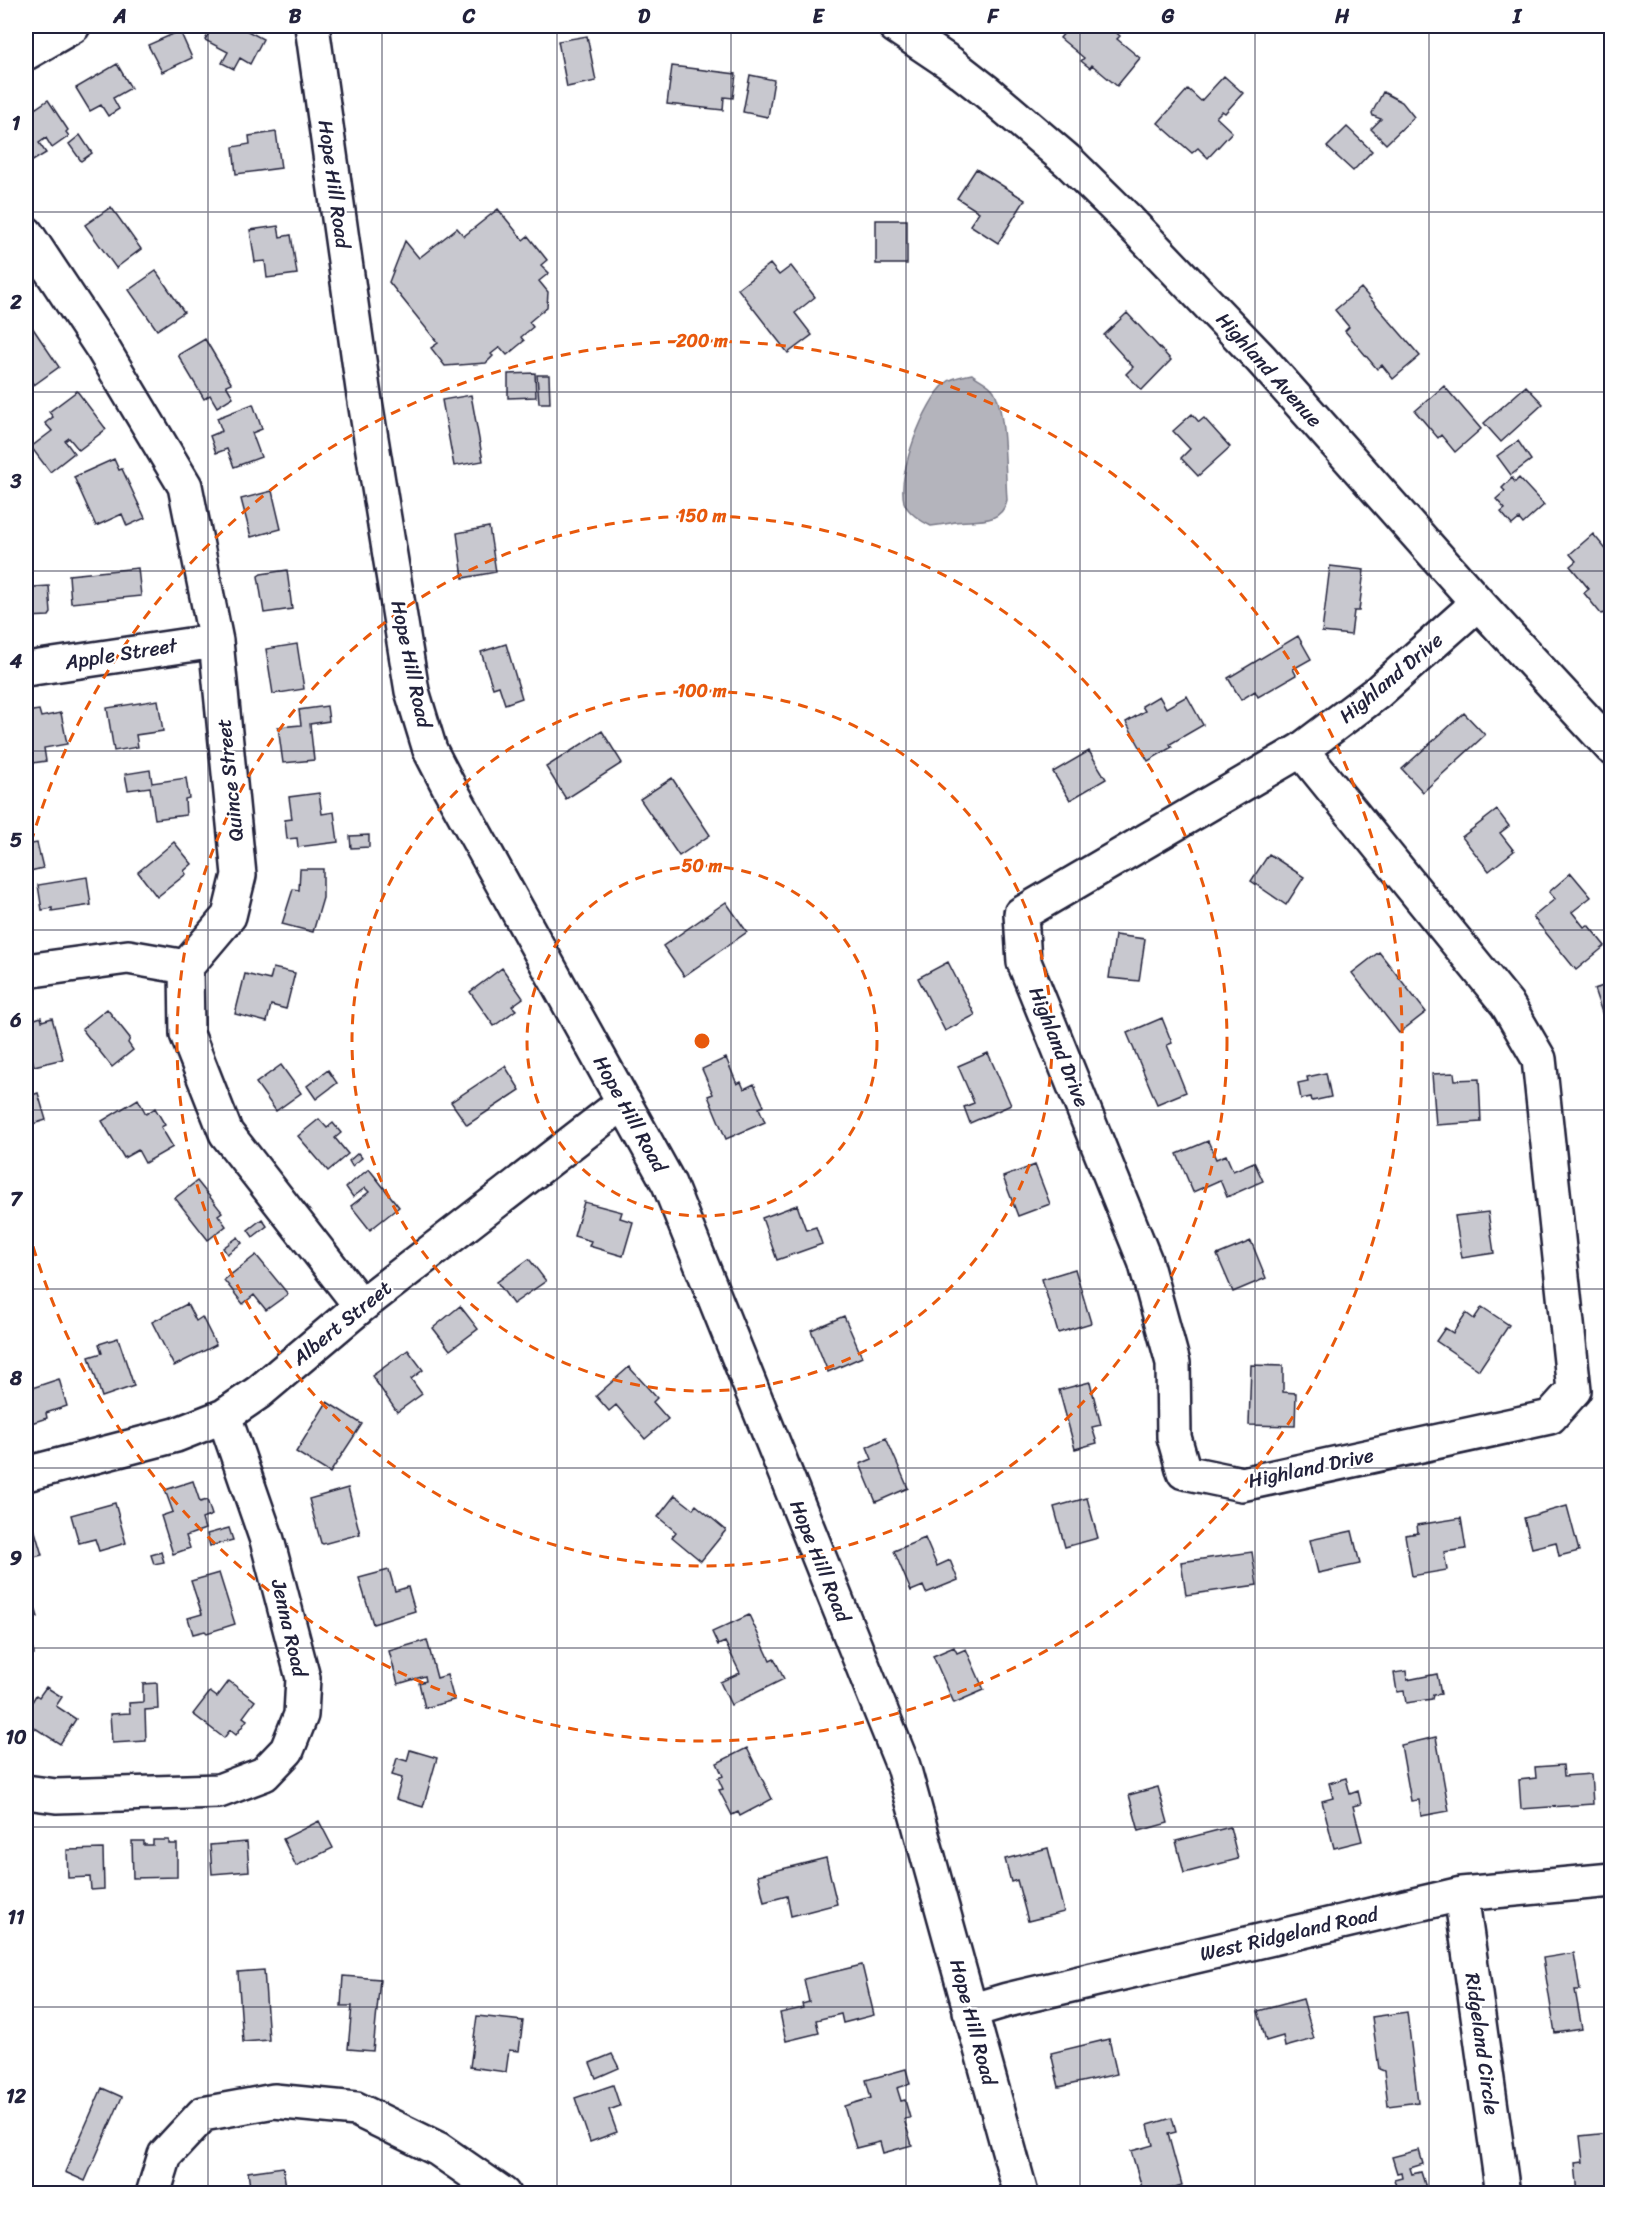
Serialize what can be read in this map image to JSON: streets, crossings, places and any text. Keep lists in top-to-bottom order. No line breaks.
{"streets":{"street":["Hope Hill Road","Highland Avenue","Apple Street","Highland Drive","Quince Street","Albert Street","Jenna Road","West Ridgeland Road","Ridgeland Circle"]},"crossings":[["Hope Hill Road","Albert Street"],["Hope Hill Road","West Ridgeland Road"],["Highland Avenue","Highland Drive"],["Apple Street","Quince Street"],["Albert Street","Jenna Road"],["West Ridgeland Road","Ridgeland Circle"]],"grid":{"columns":["A","B","C","D","E","F","G","H","I"],"rows":["1","2","3","4","5","6","7","8","9","10","11","12"]},"rings":["200 m","150 m","100 m","50 m"]}
